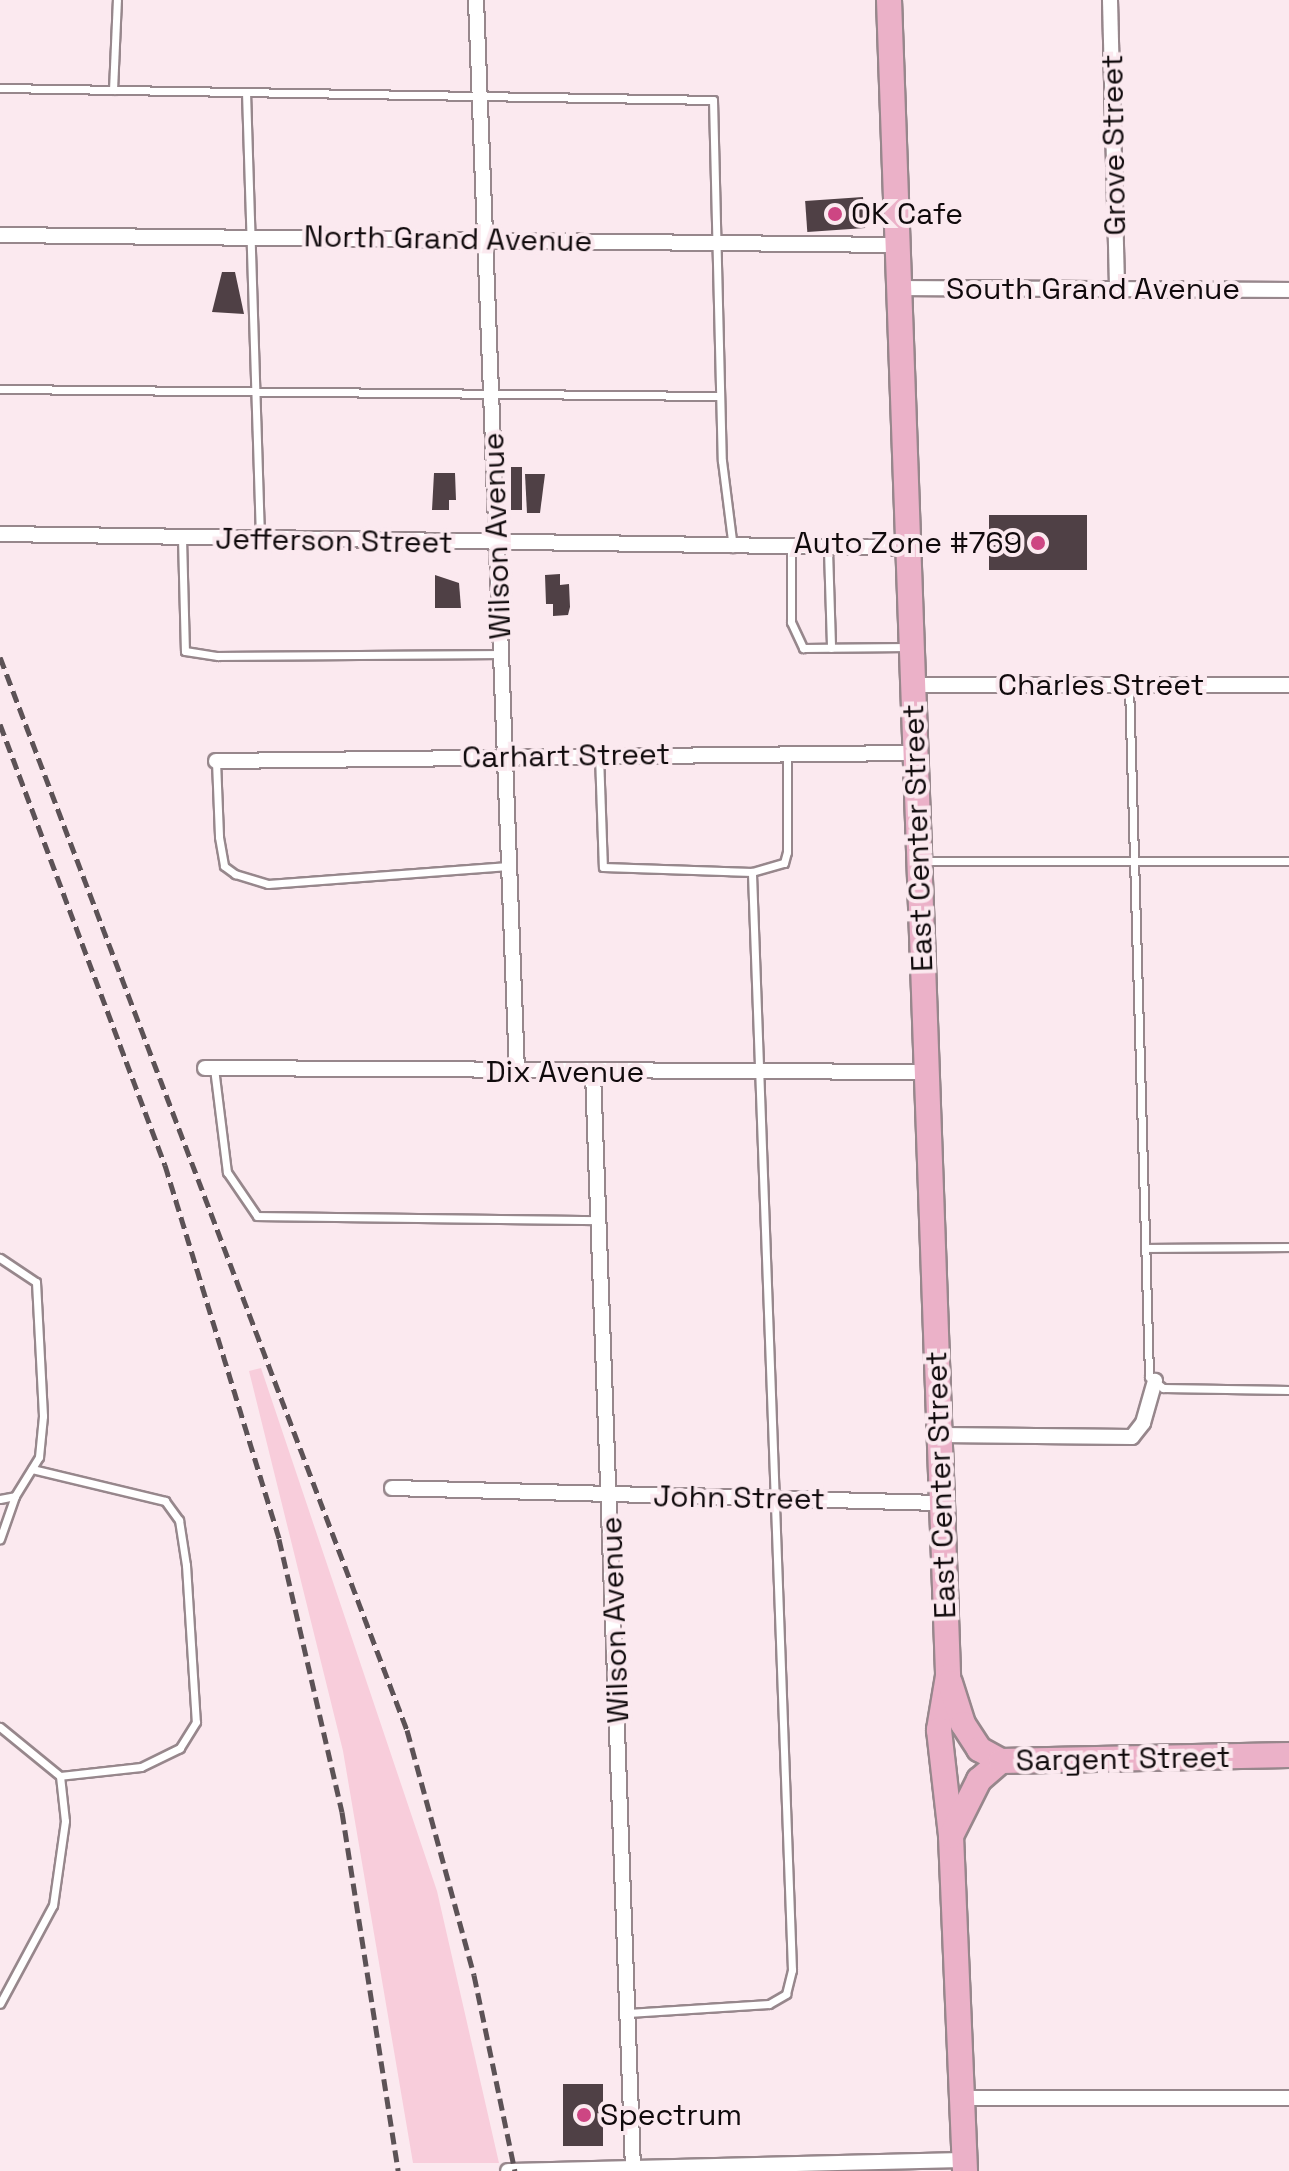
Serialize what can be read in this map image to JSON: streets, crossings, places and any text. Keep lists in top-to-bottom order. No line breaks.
{"streets":{"main road":["East Center Street","Sargent Street"],"street":["Grove Street","North Grand Avenue","South Grand Avenue","Wilson Avenue","Jefferson Street","Charles Street","Carhart Street","Dix Avenue","John Street"]},"crossings":[["Grove Street","South Grand Avenue"],["North Grand Avenue","Wilson Avenue"],["North Grand Avenue","East Center Street"],["South Grand Avenue","East Center Street"],["Wilson Avenue","Jefferson Street"],["Wilson Avenue","Carhart Street"],["Wilson Avenue","Dix Avenue"],["Wilson Avenue","John Street"],["Jefferson Street","East Center Street"],["Charles Street","East Center Street"],["Carhart Street","East Center Street"],["East Center Street","Dix Avenue"],["East Center Street","John Street"],["East Center Street","Sargent Street"]],"places":["OK Cafe","Auto Zone #769","Spectrum"]}
